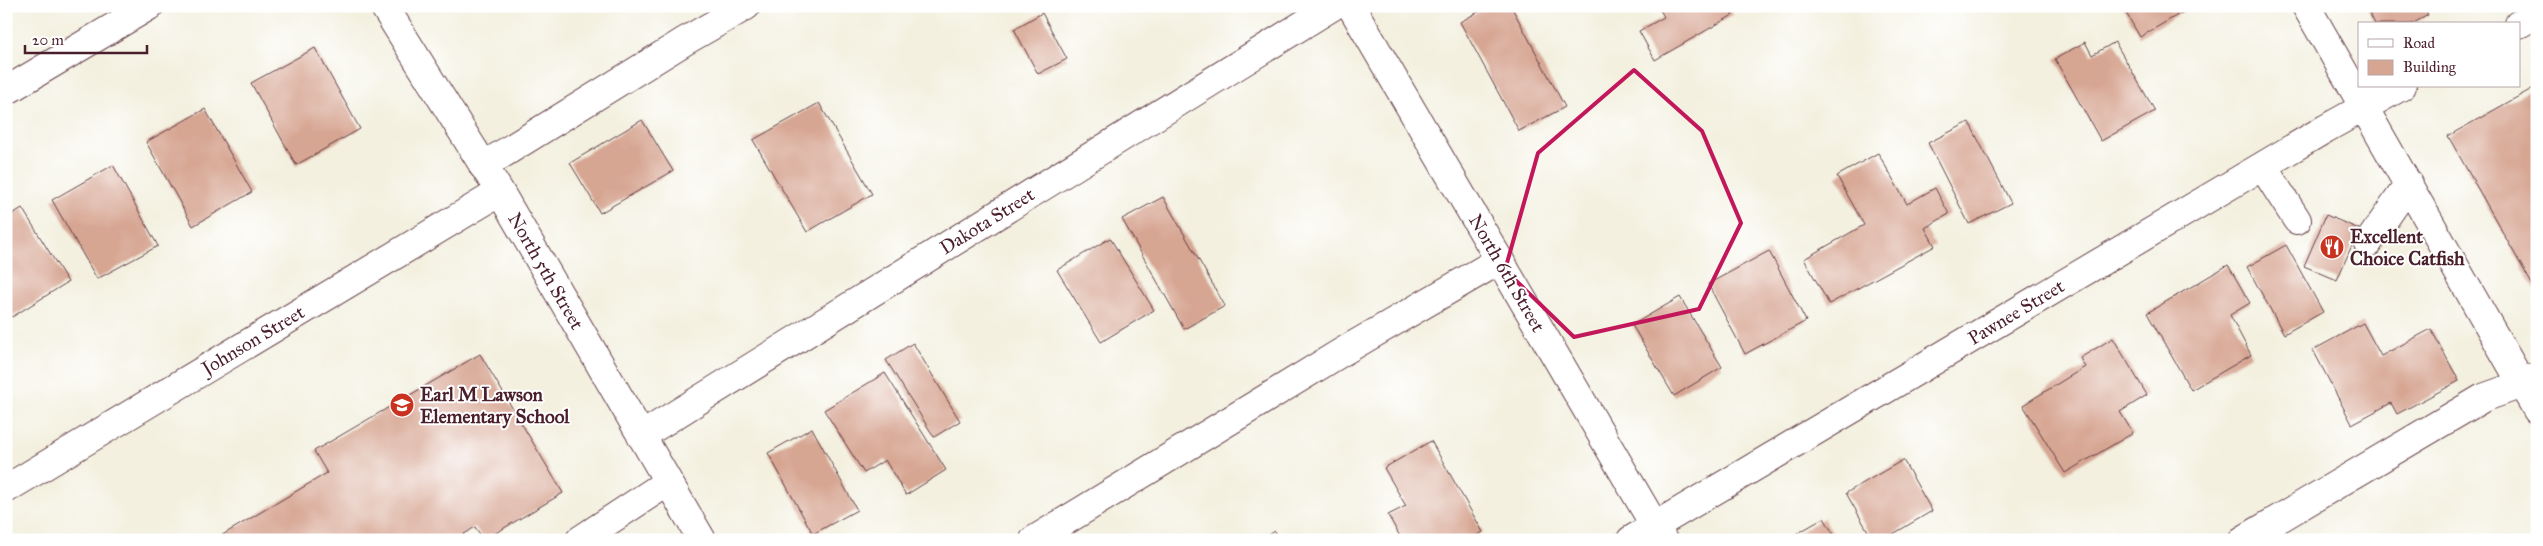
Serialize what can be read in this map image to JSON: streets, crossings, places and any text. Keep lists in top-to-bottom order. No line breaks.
{"streets":{"street":["Dakota Street","North 5th Street","North 6th Street","Pawnee Street","Johnson Street"]},"crossings":[["Dakota Street","North 5th Street"],["North 5th Street","Johnson Street"],["North 6th Street","Pawnee Street"]],"places":{"restaurant":["Excellent Choice Catfish"],"school or university":["Earl M Lawson Elementary School"]},"legend":["Road","Building"],"scale_bar":"20 m"}
